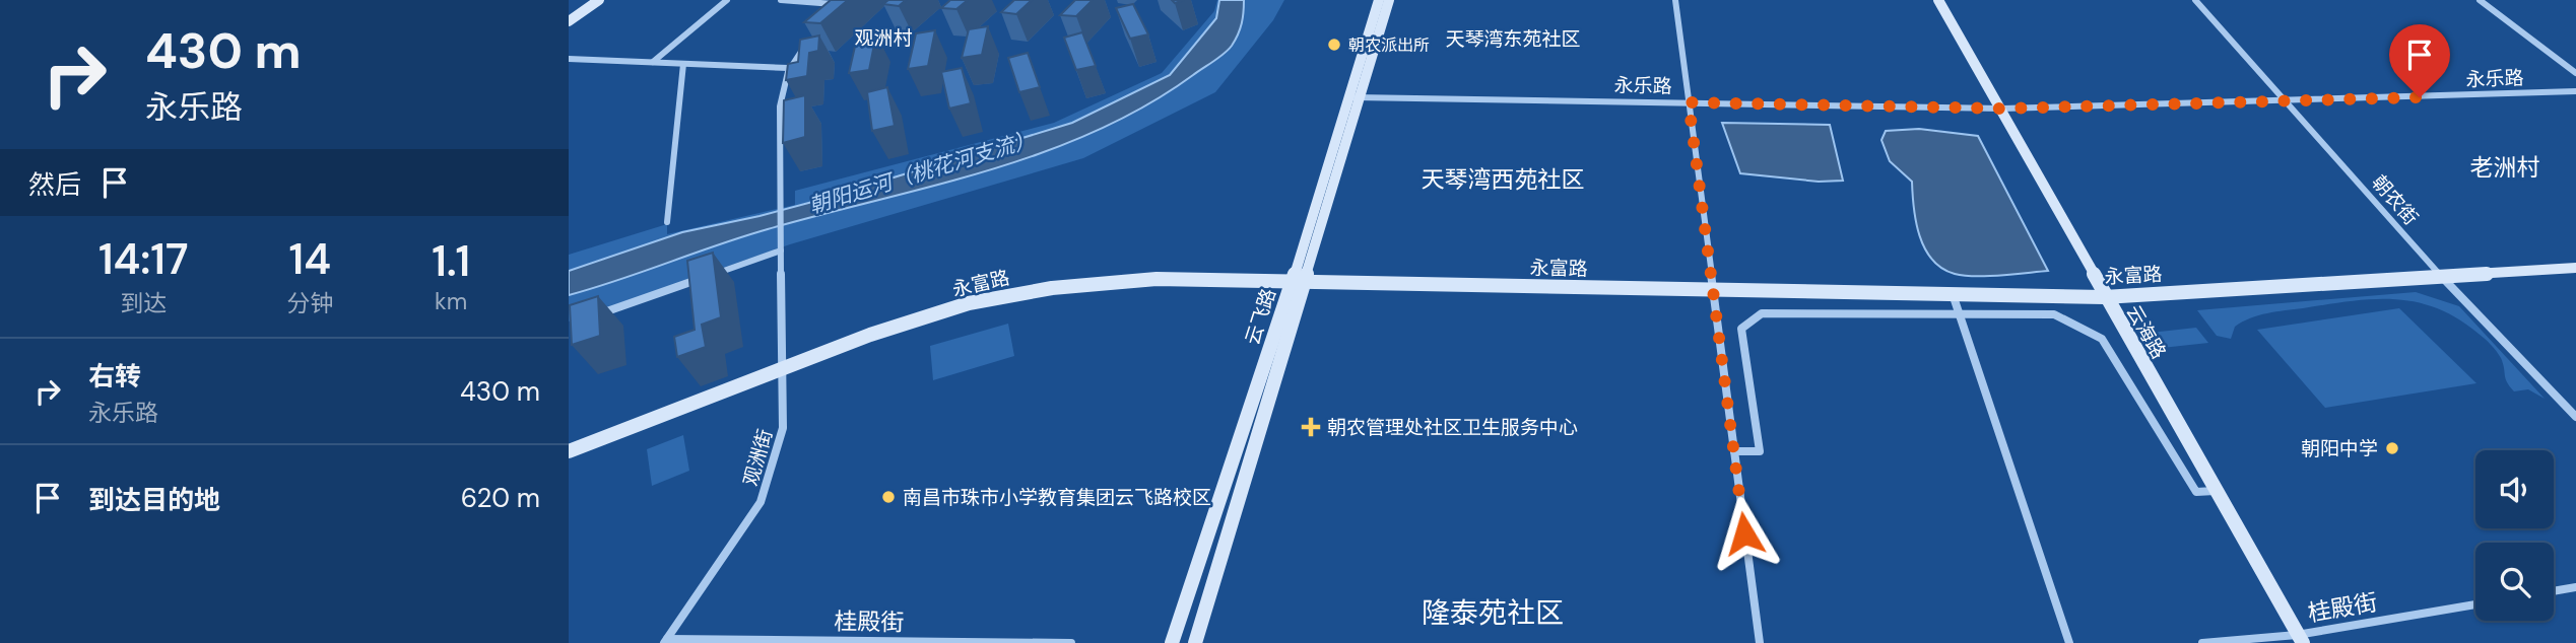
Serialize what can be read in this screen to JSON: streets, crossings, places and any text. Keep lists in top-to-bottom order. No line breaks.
{"streets":{"street":["永乐路","朝农街","永富路","云飞路","云海路","观洲街","桂殿街"]},"crossings":[["永乐路","朝农街"],["永乐路","云飞路"],["永乐路","云海路"],["朝农街","永富路"],["永富路","云飞路"],["永富路","云海路"],["永富路","观洲街"],["云海路","桂殿街"],["观洲街","桂殿街"]],"districts":["观洲村","天琴湾东苑社区","老洲村","天琴湾西苑社区","隆泰苑社区"],"water":["朝阳运河（桃花河支流）"],"places":{"other":["朝农派出所","朝阳中学","南昌市珠市小学教育集团云飞路校区"],"health":["朝农管理处社区卫生服务中心"]},"page":{"turn":["430 m","永乐路"],"then":"然后","eta":["14:17","到达","14","分钟","1.1","km"],"list":[{"name":"右转","note":"永乐路","value":"430 m"},{"name":"到达目的地","value":"620 m"}]}}
